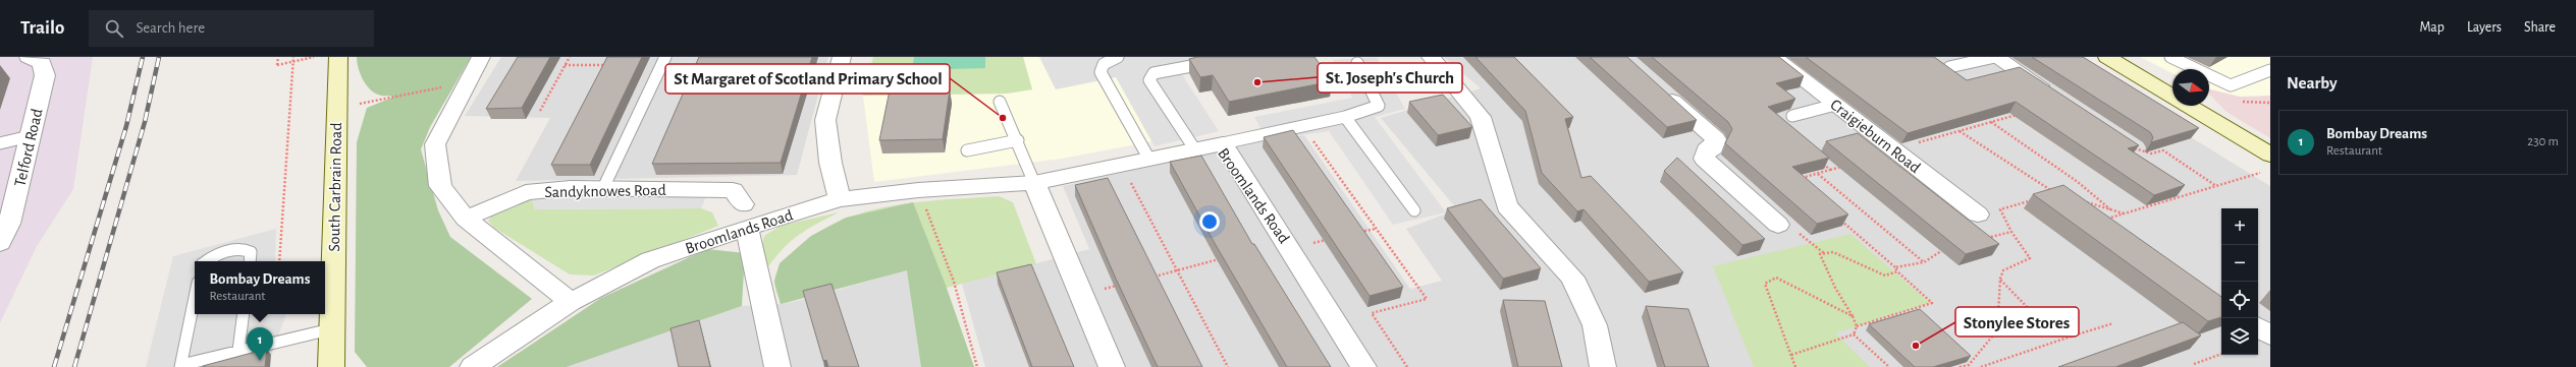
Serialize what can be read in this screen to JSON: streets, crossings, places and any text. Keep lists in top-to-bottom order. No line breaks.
{"streets":{"street":["Craigieburn Road","Telford Road","South Carbrain Road","Sandyknowes Road","Broomlands Road"]},"places":["St. Joseph's Church","St Margaret of Scotland Primary School","Stonylee Stores"],"north":"right","page":{"header":"Trailo","search":"Search here","nav":["Map","Layers","Share"],"heading":"Nearby","list":[{"mark":"1","name":"Bombay Dreams","note":"Restaurant","value":"230 m"}],"map_buttons":["+","−"],"popup":["Bombay Dreams","Restaurant"],"pins":"1"}}
